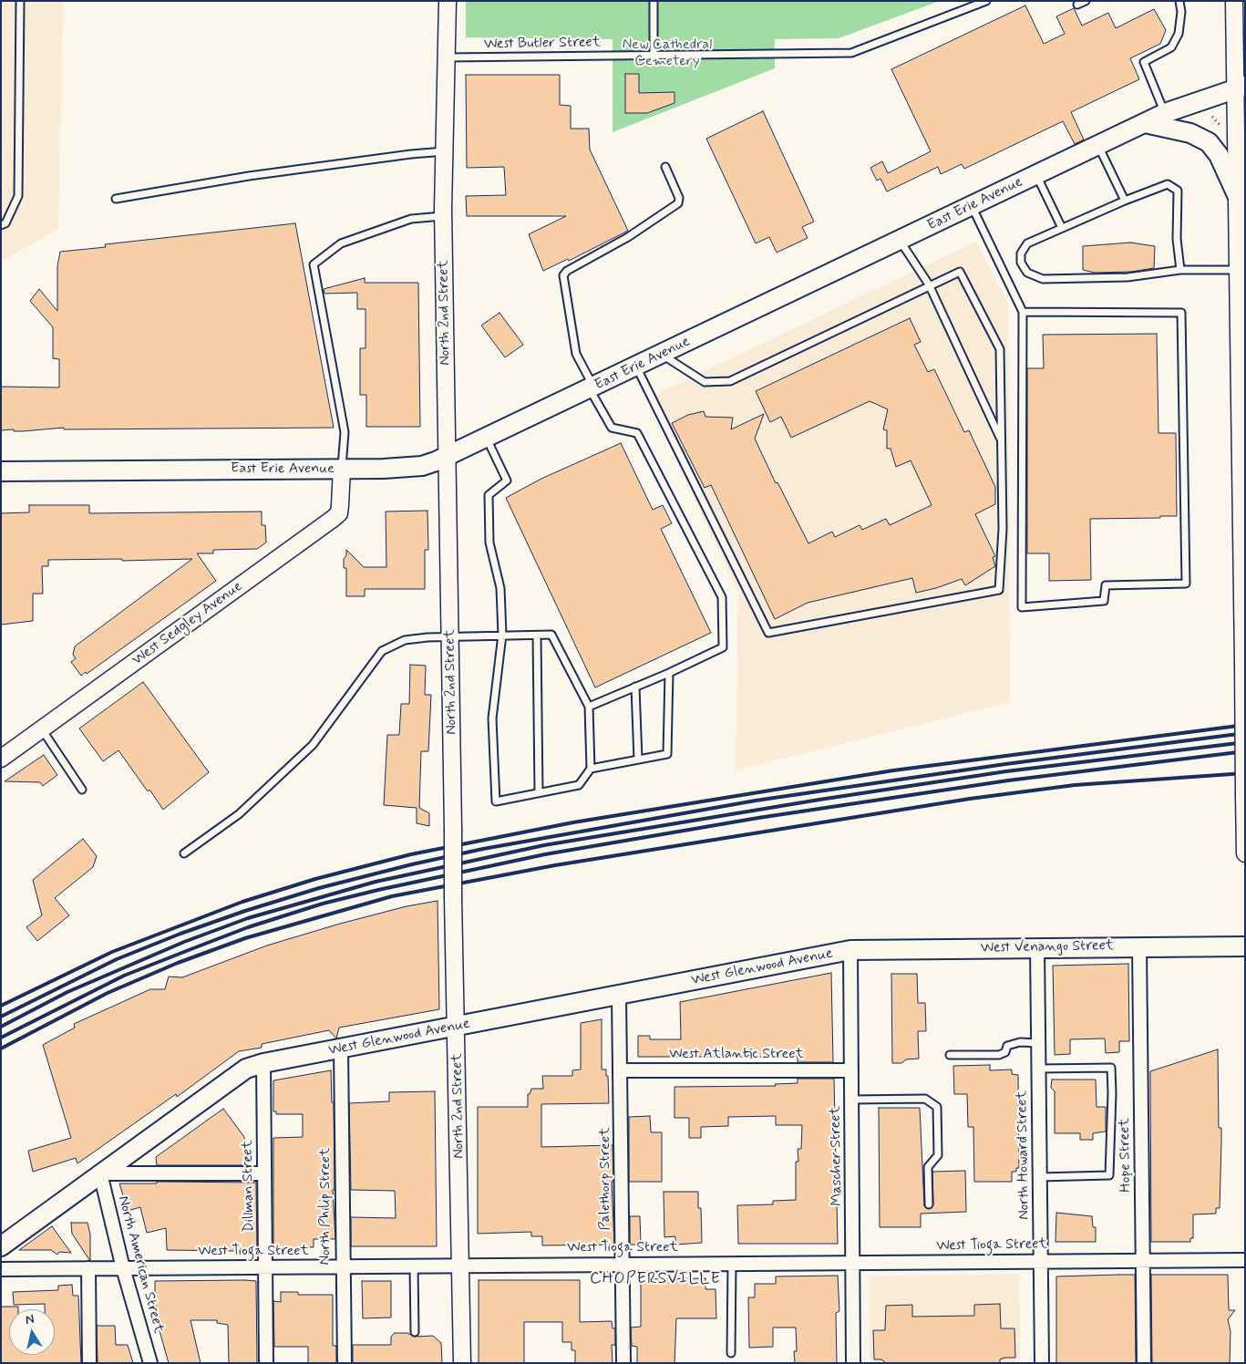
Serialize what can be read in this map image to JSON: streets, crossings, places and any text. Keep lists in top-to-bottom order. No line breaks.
{"streets":{"main road":["East Erie Avenue","West Venango Street","West Glenwood Avenue"],"street":["North 2nd Street","West Sedgley Avenue","West Atlantic Street","North Howard Street","Hope Street","Mascher Street","Palethorp Street","Dillman Street","North Philip Street","West Tioga Street","North American Street"],"lane":["West Butler Street"]},"crossings":[["West Butler Street","North 2nd Street"],["East Erie Avenue","North 2nd Street"],["East Erie Avenue","West Sedgley Avenue"],["North 2nd Street","West Glenwood Avenue"],["North 2nd Street","West Tioga Street"],["West Venango Street","West Glenwood Avenue"],["West Venango Street","North Howard Street"],["West Venango Street","Hope Street"],["West Venango Street","Mascher Street"],["West Glenwood Avenue","Mascher Street"],["West Glenwood Avenue","Palethorp Street"],["West Glenwood Avenue","Dillman Street"],["West Glenwood Avenue","North Philip Street"],["West Glenwood Avenue","North American Street"],["West Atlantic Street","Mascher Street"],["West Atlantic Street","Palethorp Street"],["North Howard Street","West Tioga Street"],["Hope Street","West Tioga Street"],["Mascher Street","West Tioga Street"],["Palethorp Street","West Tioga Street"],["Dillman Street","West Tioga Street"],["North Philip Street","West Tioga Street"],["West Tioga Street","North American Street"]],"districts":["CHOPERSVILLE"],"parks":["New Cathedral Cemetery"],"north":"top"}
